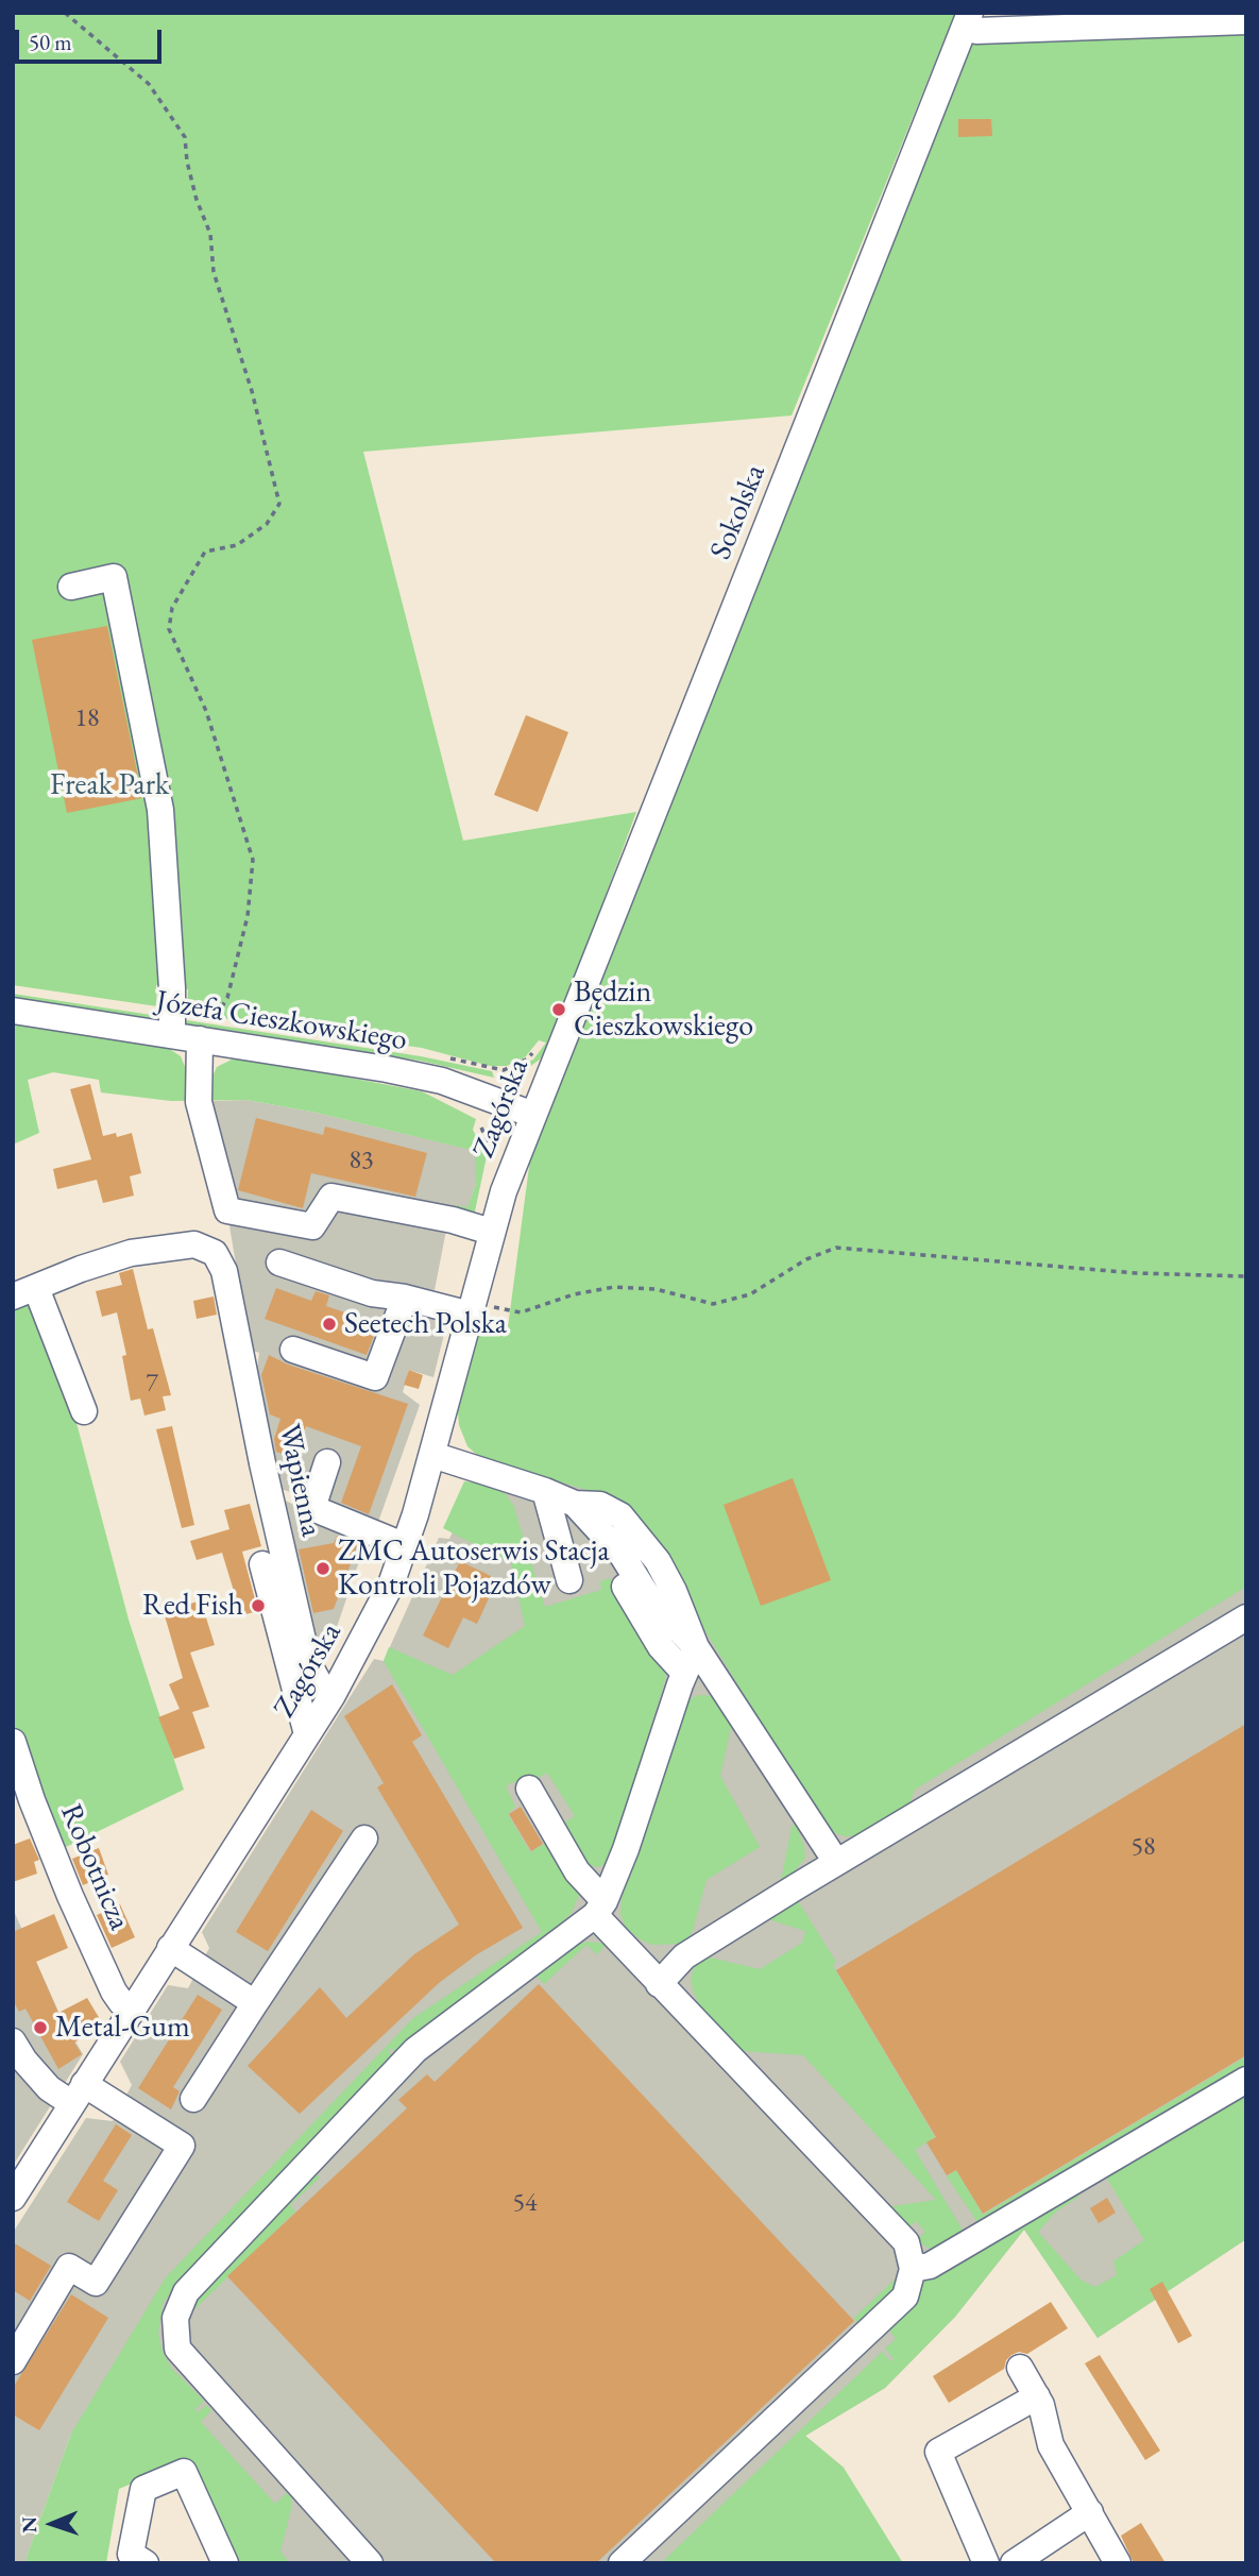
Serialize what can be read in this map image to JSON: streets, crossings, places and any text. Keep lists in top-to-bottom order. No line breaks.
{"streets":{"street":["Sokolska","Józefa Cieszkowskiego","Zagórska","Wapienna","Robotnicza"]},"crossings":[["Sokolska","Zagórska"],["Józefa Cieszkowskiego","Zagórska"],["Zagórska","Wapienna"],["Zagórska","Robotnicza"]],"parks":["Freak Park"],"places":["Będzin Cieszkowskiego","Seetech Polska","ZMC Autoserwis Stacja Kontroli Pojazdów","Red Fish","Metal-Gum"],"house_numbers":["18","83","7","58","54"],"scale_bar":"50 m","north":"left"}
